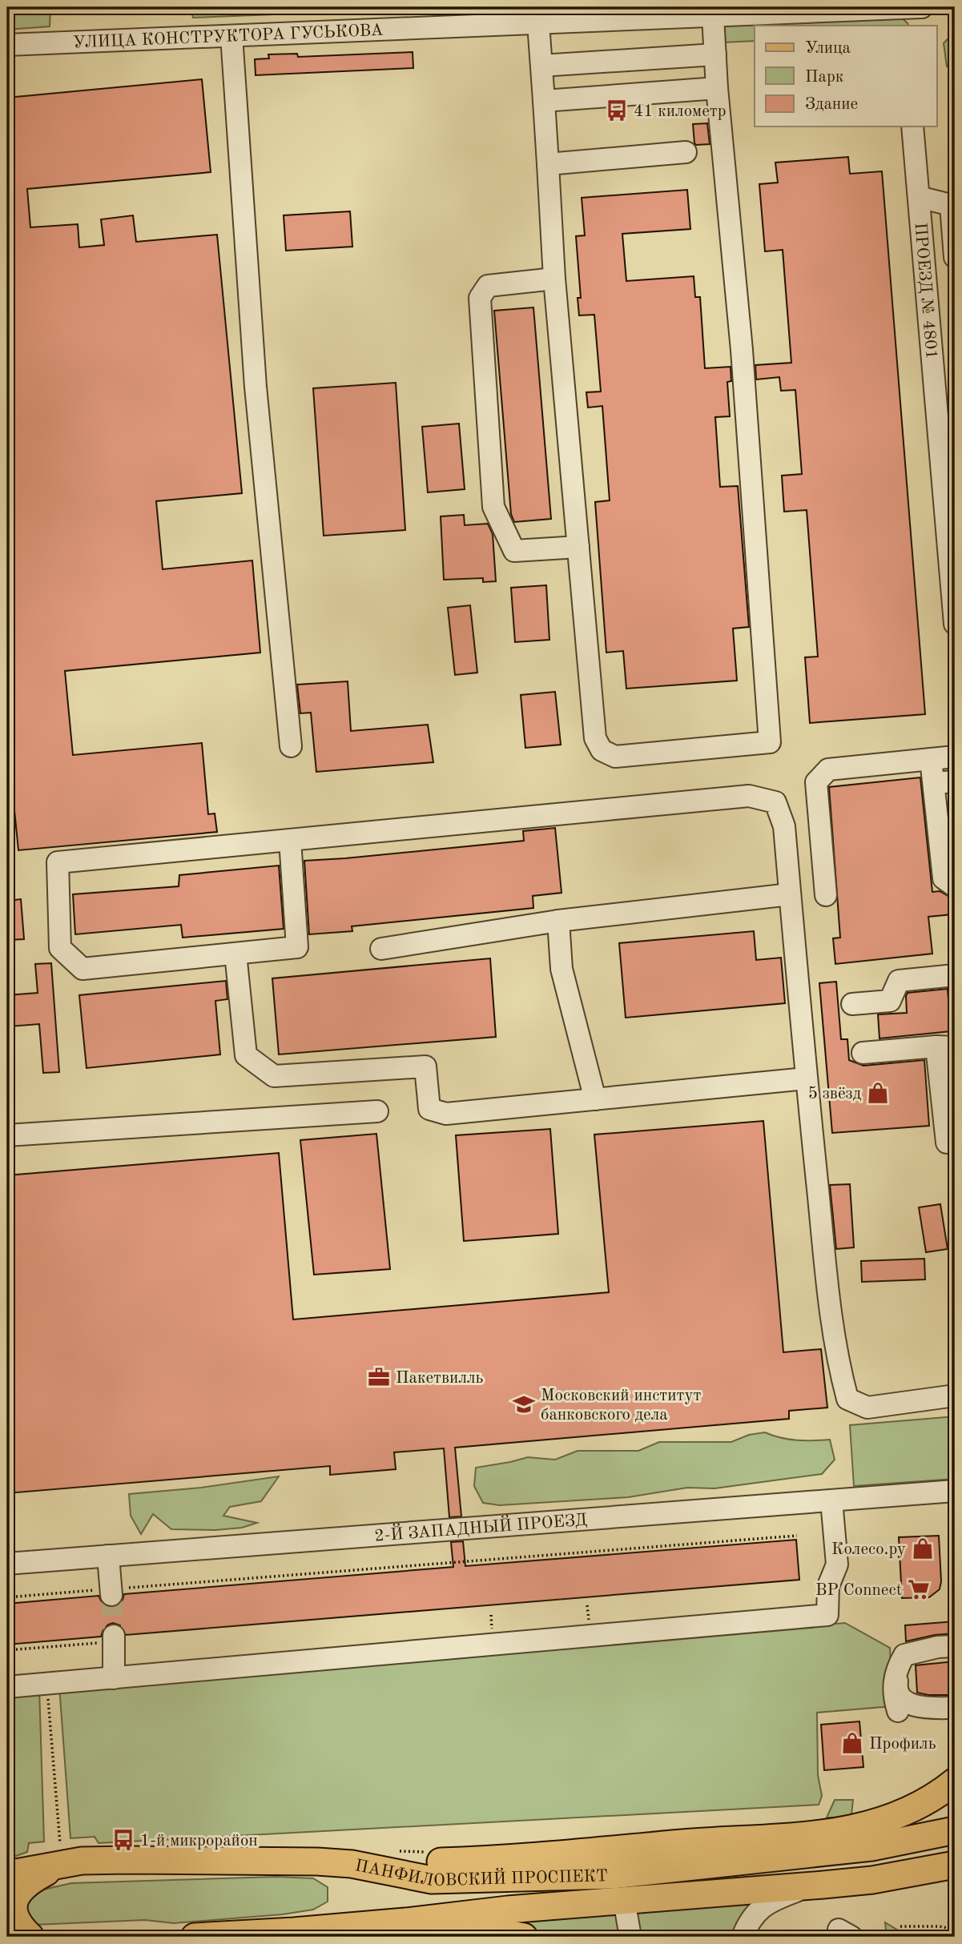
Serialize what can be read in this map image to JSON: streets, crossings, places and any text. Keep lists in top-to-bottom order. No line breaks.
{"streets":{"main road":["ПАНФИЛОВСКИЙ ПРОСПЕКТ"],"street":["УЛИЦА КОНСТРУКТОРА ГУСЬКОВА","ПРОЕЗД № 4801","2-Й ЗАПАДНЫЙ ПРОЕЗД"]},"places":{"bus stop":["41 километр","1-й микрорайон"],"shop":["5 звёзд","Колесо.ру","Профиль"],"office":["Пакетвилль"],"school or university":["Московский институт банковского дела"],"supermarket":["ВР Connect"]},"legend":["Улица","Парк","Здание"]}
